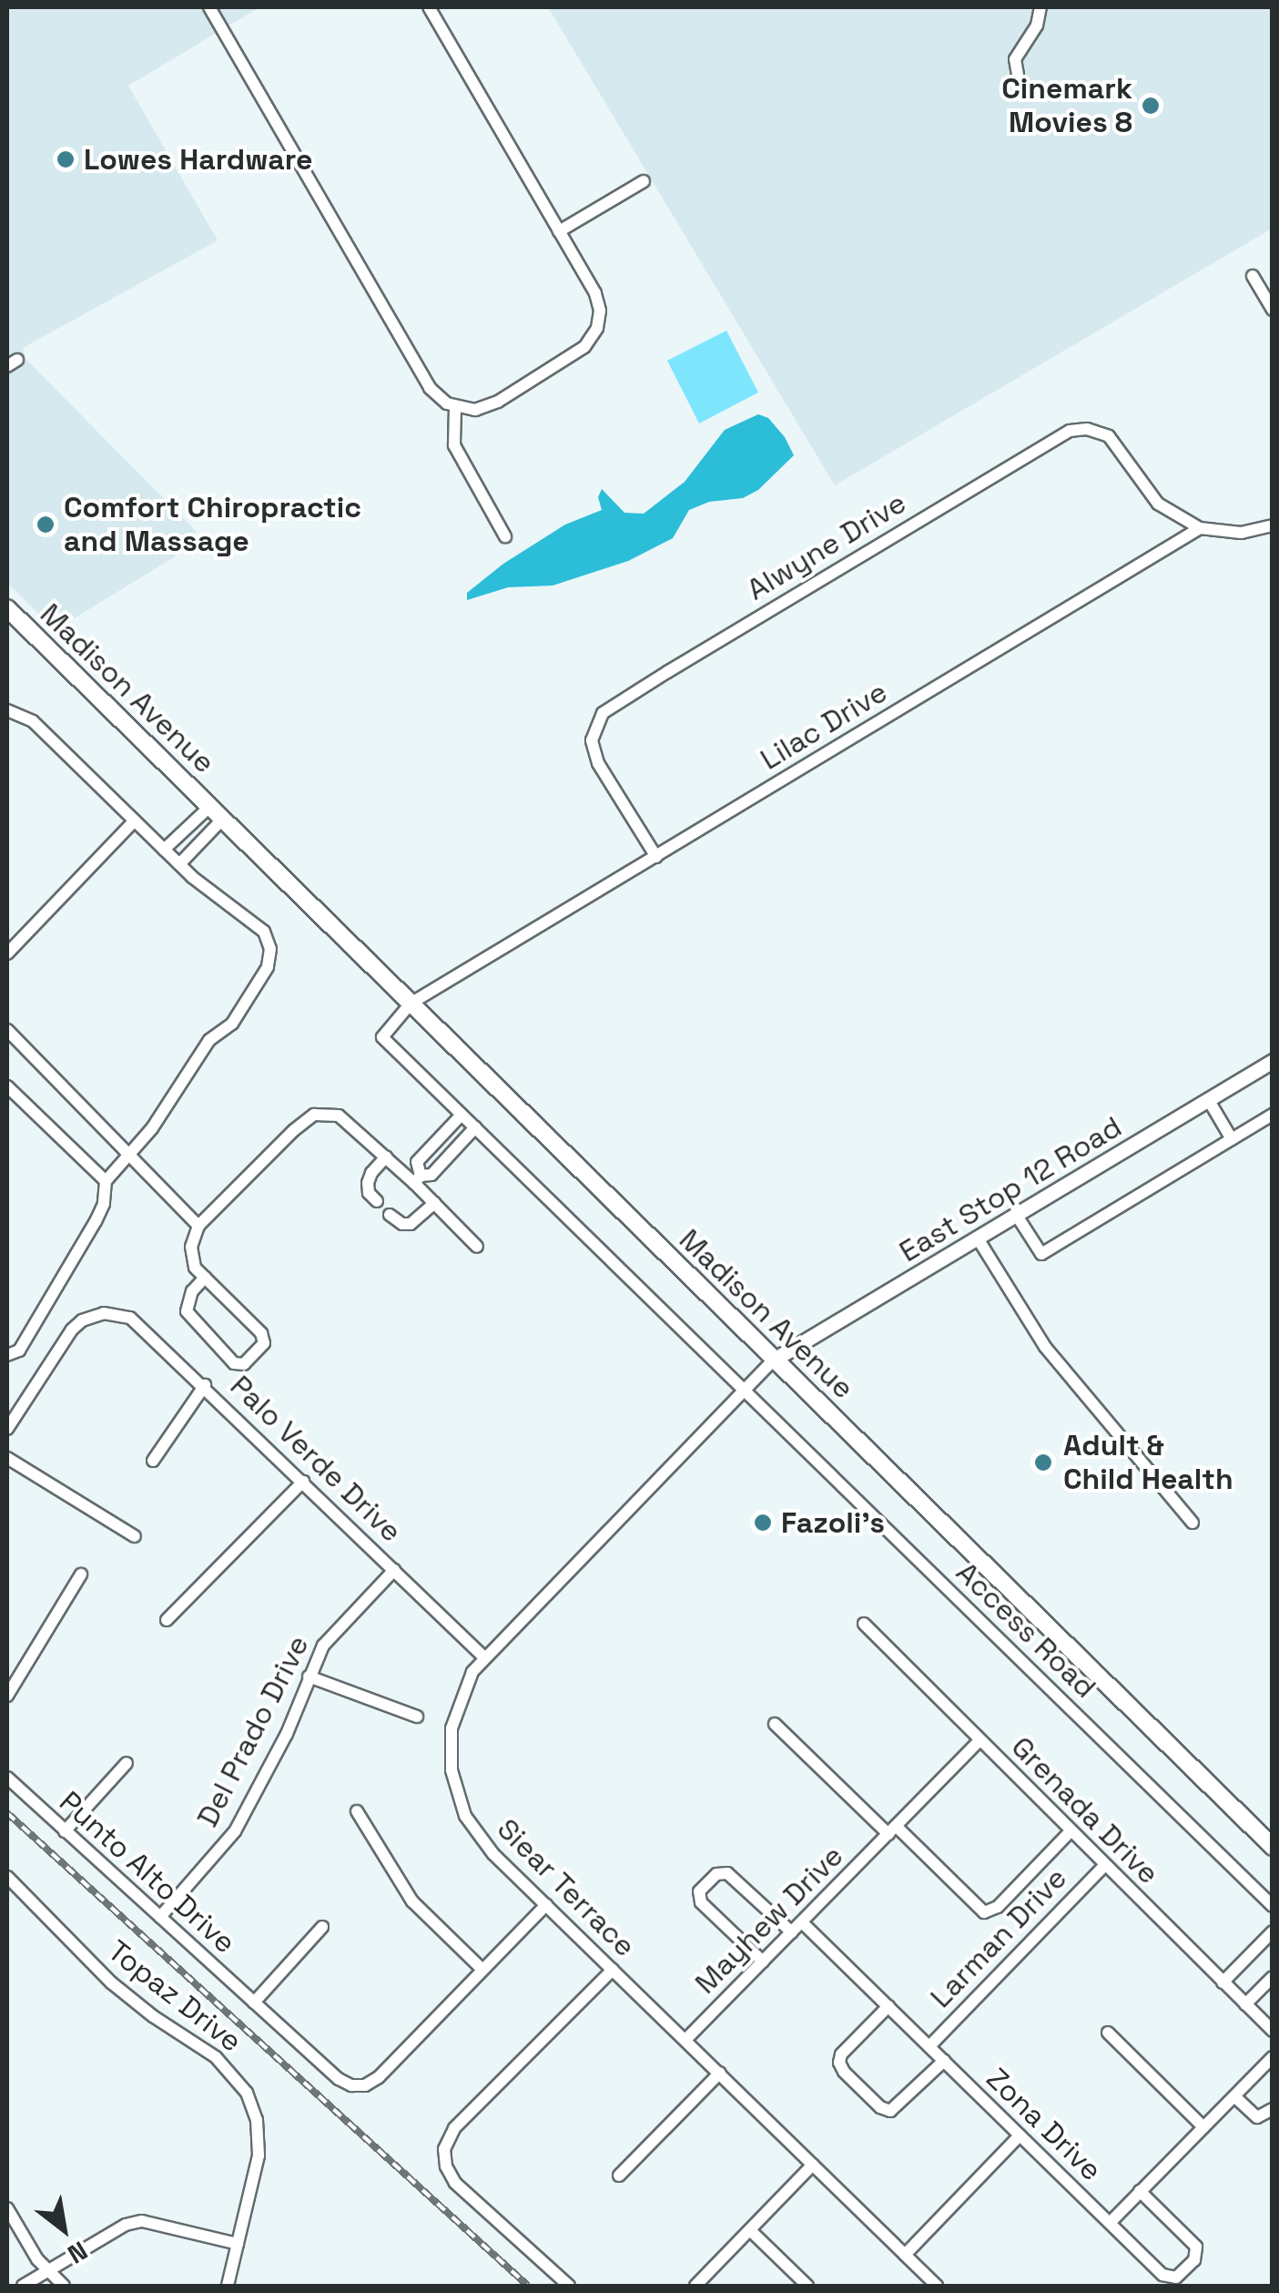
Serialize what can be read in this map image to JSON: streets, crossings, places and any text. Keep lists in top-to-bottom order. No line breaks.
{"streets":{"main road":["Madison Avenue"],"street":["Alwyne Drive","Lilac Drive","East Stop 12 Road","Palo Verde Drive","Access Road","Del Prado Drive","Grenada Drive","Punto Alto Drive","Siear Terrace","Mayhew Drive","Larman Drive","Topaz Drive","Zona Drive"]},"crossings":[["Alwyne Drive","Lilac Drive"],["Madison Avenue","Lilac Drive"],["Madison Avenue","East Stop 12 Road"],["Madison Avenue","Siear Terrace"],["Lilac Drive","Access Road"],["East Stop 12 Road","Siear Terrace"],["Palo Verde Drive","Del Prado Drive"],["Palo Verde Drive","Siear Terrace"],["Access Road","Siear Terrace"],["Del Prado Drive","Punto Alto Drive"],["Grenada Drive","Mayhew Drive"],["Grenada Drive","Larman Drive"],["Siear Terrace","Mayhew Drive"],["Mayhew Drive","Zona Drive"],["Larman Drive","Zona Drive"]],"places":["Cinemark Movies 8","Lowes Hardware","Comfort Chiropractic and Massage","Adult & Child Health","Fazoli's"],"north":"bottom right"}
